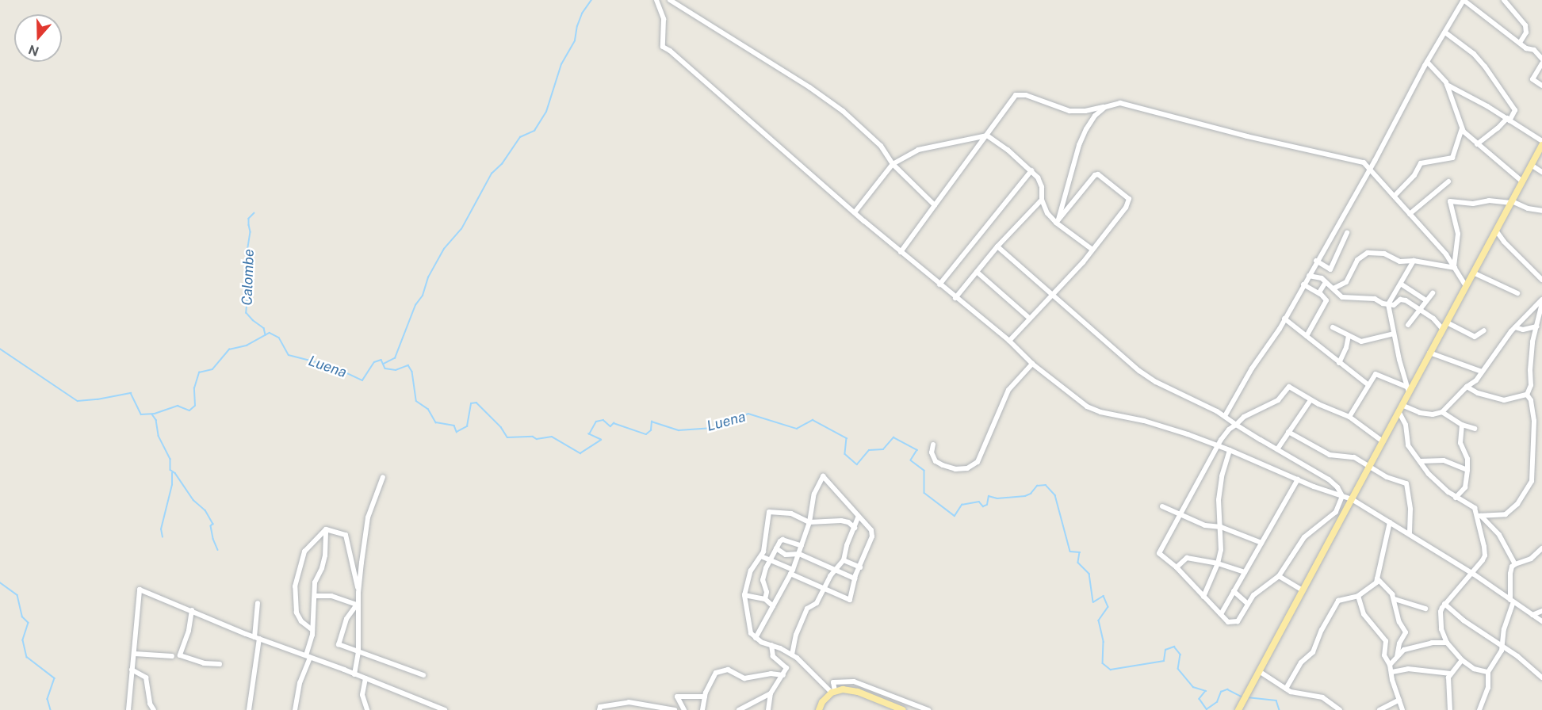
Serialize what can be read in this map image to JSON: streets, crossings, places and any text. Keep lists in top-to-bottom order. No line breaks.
{"water":["Calombe","Luena"],"north":"bottom"}
